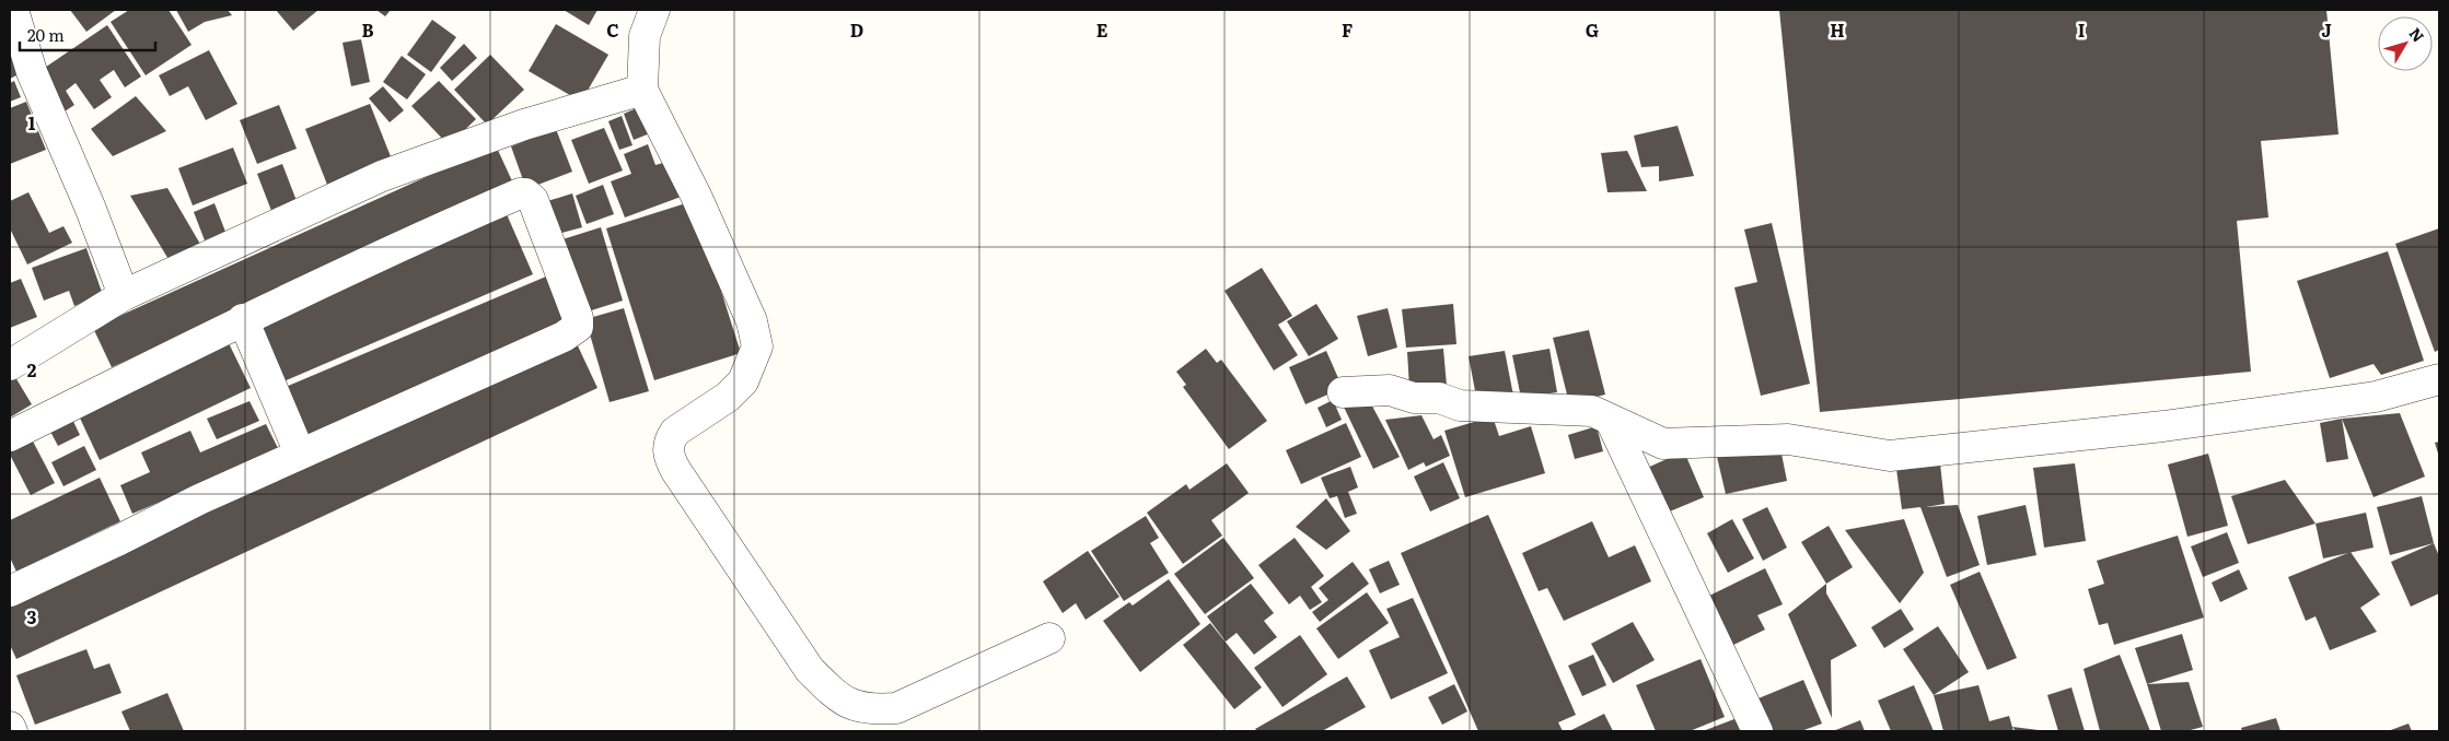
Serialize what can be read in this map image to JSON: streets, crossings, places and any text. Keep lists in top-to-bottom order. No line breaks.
{"scale_bar":"20 m","north":"top right","grid":{"columns":["B","C","D","E","F","G","H","I","J"],"rows":["1","2","3"]}}
